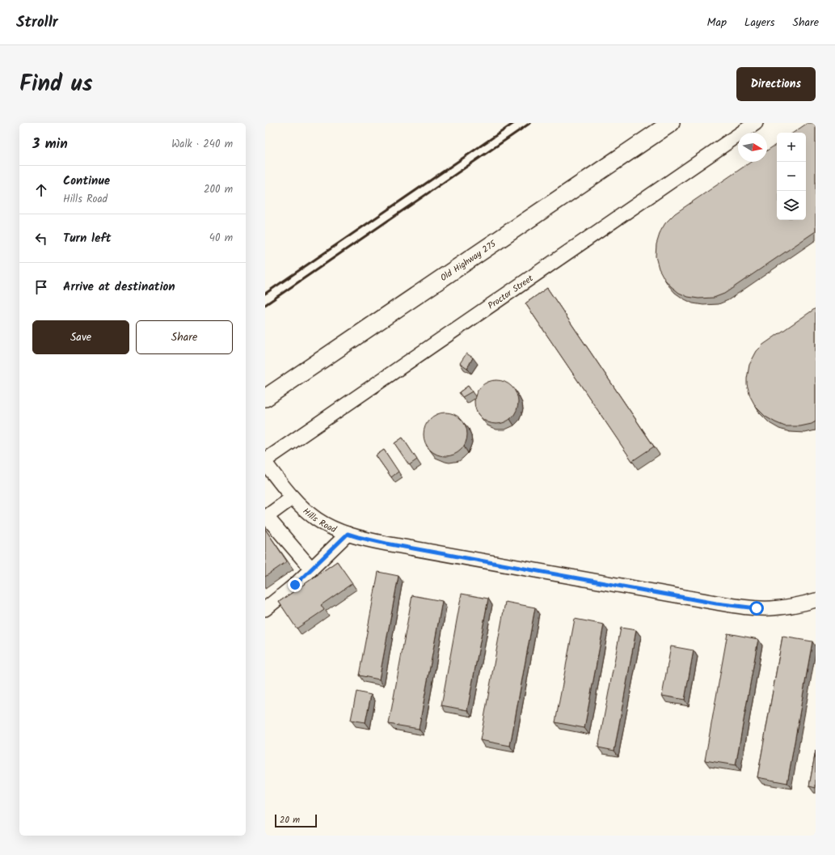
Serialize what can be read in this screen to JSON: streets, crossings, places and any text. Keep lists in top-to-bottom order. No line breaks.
{"streets":{"main road":["Old Highway 275"],"street":["Proctor Street","Hills Road"]},"scale_bar":"20 m","north":"right","page":{"header":"Strollr","nav":["Map","Layers","Share"],"title":"Find us","buttons":["Directions",["Save","Share"]],"heading":["3 min","Walk · 240 m"],"map_buttons":["+","−"],"list":[["Continue","Hills Road","200 m"],["Turn left","40 m"],"Arrive at destination"],"scale":"20 m"}}
